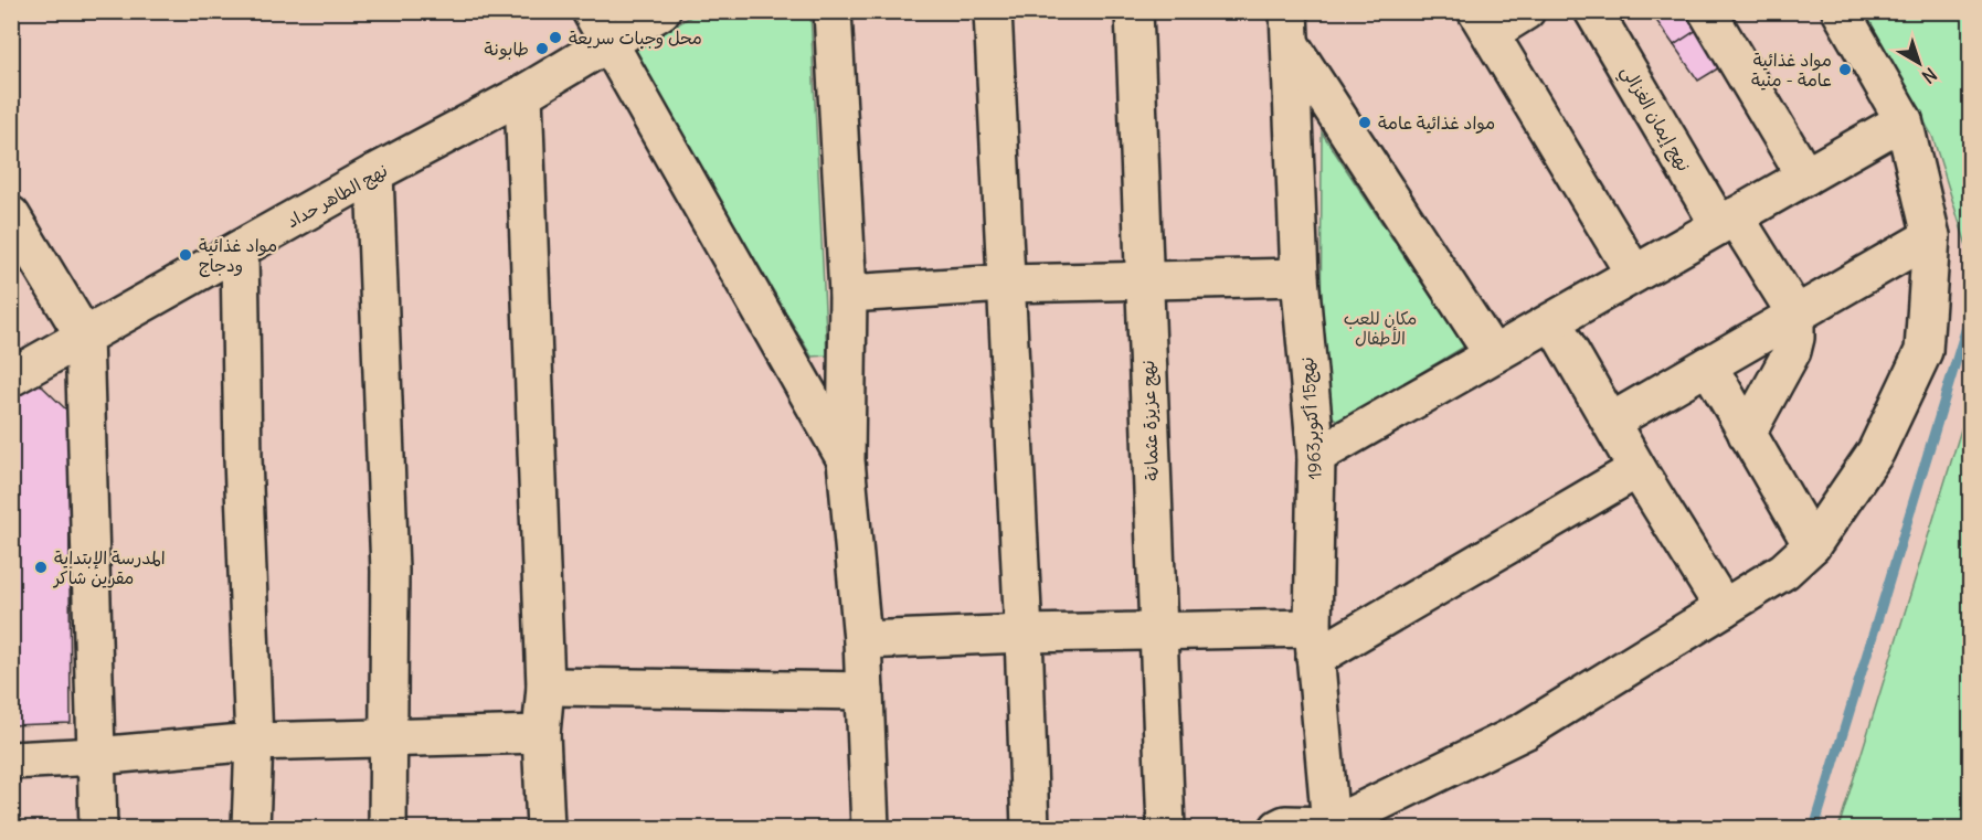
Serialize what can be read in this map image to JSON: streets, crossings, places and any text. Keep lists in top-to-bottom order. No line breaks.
{"streets":{"street":["نهج إيمان الغزالي","نهج الطاهر حداد","نهج15 أكتوبر1963","نهج عزيزة عثمانة"]},"parks":["مكان للعب الأطفال"],"places":["محل وجبات سريعة","طابونة","مواد غذائية عامة - منية","مواد غذائية عامة","مواد غذائية ودجاج","المدرسة الإبتداية مقرين شاكر"],"north":"bottom right"}
